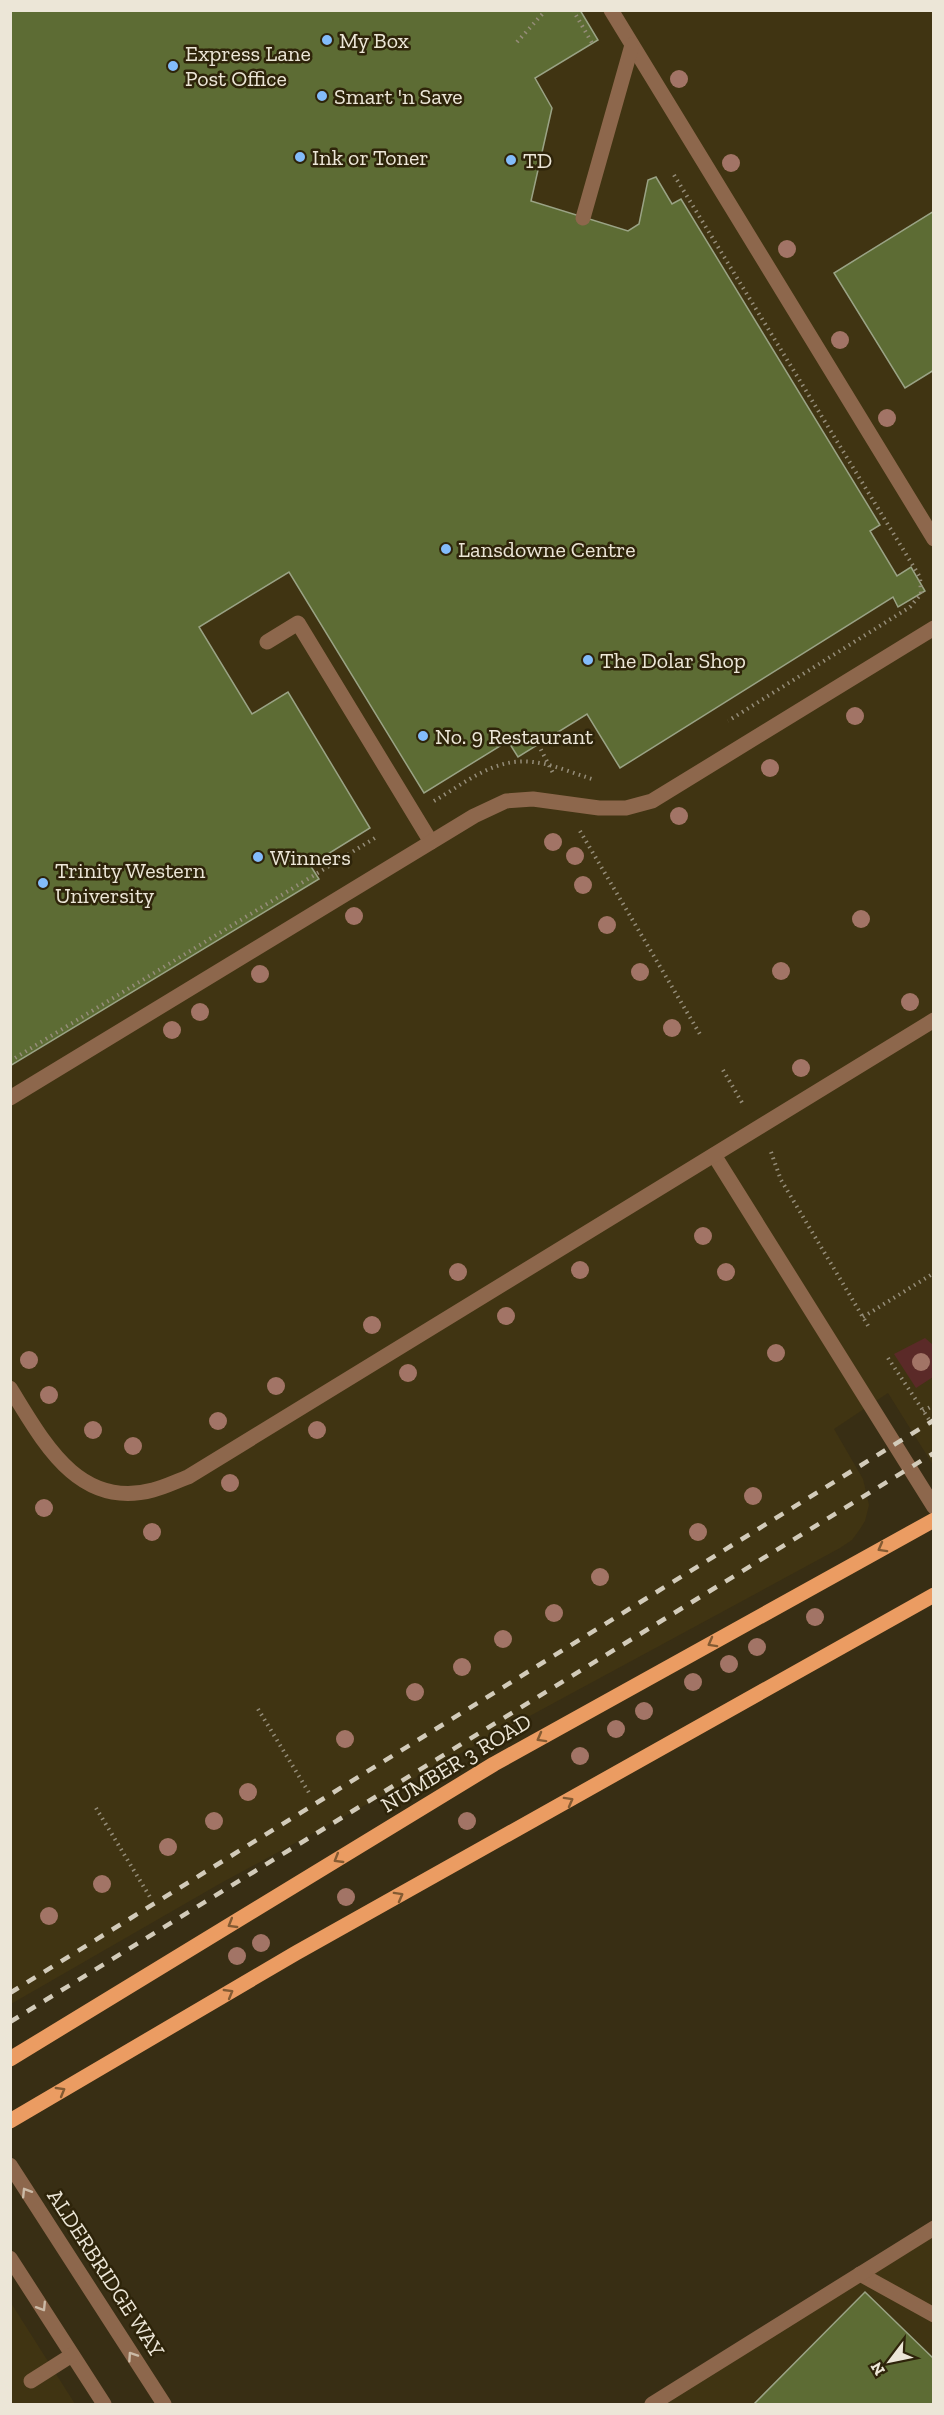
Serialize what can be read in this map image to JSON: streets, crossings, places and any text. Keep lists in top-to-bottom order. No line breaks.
{"streets":{"main road":["NUMBER 3 ROAD"],"street":["ALDERBRIDGE WAY"]},"places":["My Box","Express Lane Post Office","Smart 'n Save","Ink or Toner","TD","Lansdowne Centre","The Dolar Shop","No. 9 Restaurant","Winners","Trinity Western University"],"north":"bottom left"}
